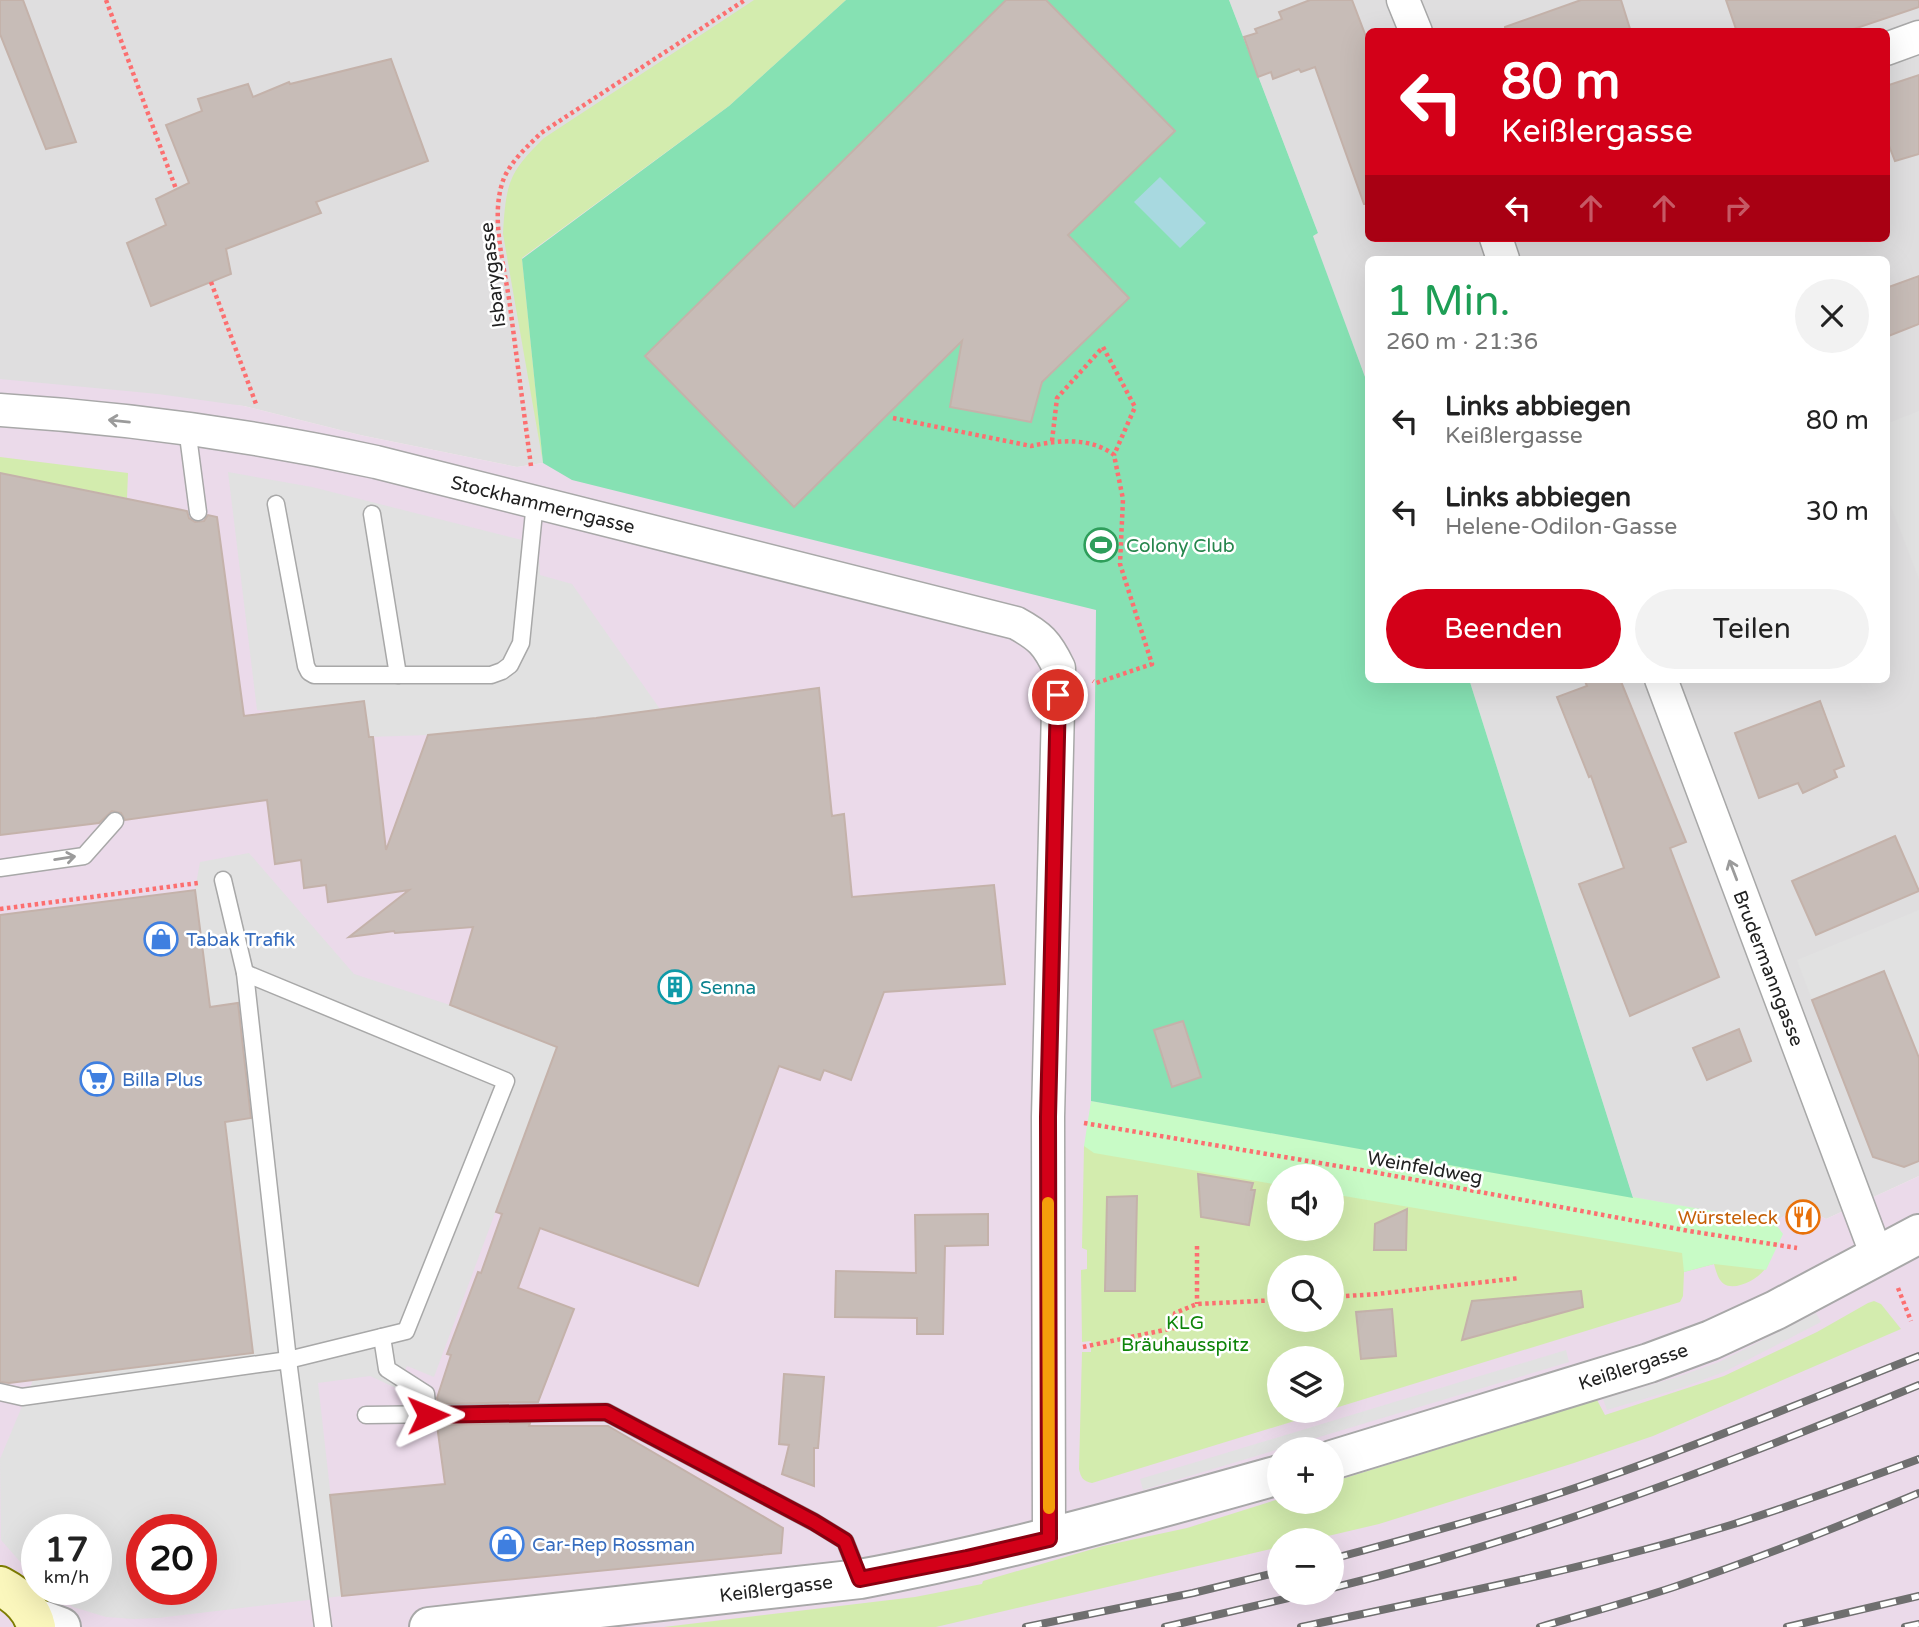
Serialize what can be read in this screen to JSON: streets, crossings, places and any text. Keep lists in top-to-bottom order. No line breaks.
{"streets":{"street":["Stockhammerngasse","Brudermanngasse","Keißlergasse"],"path":["Isbarygasse","Weinfeldweg"]},"crossings":[["Isbarygasse","Stockhammerngasse"],["Brudermanngasse","Keißlergasse"]],"one_way":["Brudermanngasse"],"parks":["KLG Bräuhausspitz"],"places":{"sports":["Colony Club"],"shop":["Tabak Trafik","Car-Rep Rossman"],"building":["Senna"],"supermarket":["Billa Plus"],"restaurant":["Würsteleck"]},"page":{"turn":["80 m","Keißlergasse"],"heading":["1 Min.","260 m · 21:36"],"list":[{"name":"Links abbiegen","note":"Keißlergasse","value":"80 m"},{"name":"Links abbiegen","note":"Helene-Odilon-Gasse","value":"30 m"}],"buttons":["Beenden","Teilen"],"map_buttons":["+","−"],"speed":"17 km/h","limit":"20"}}
